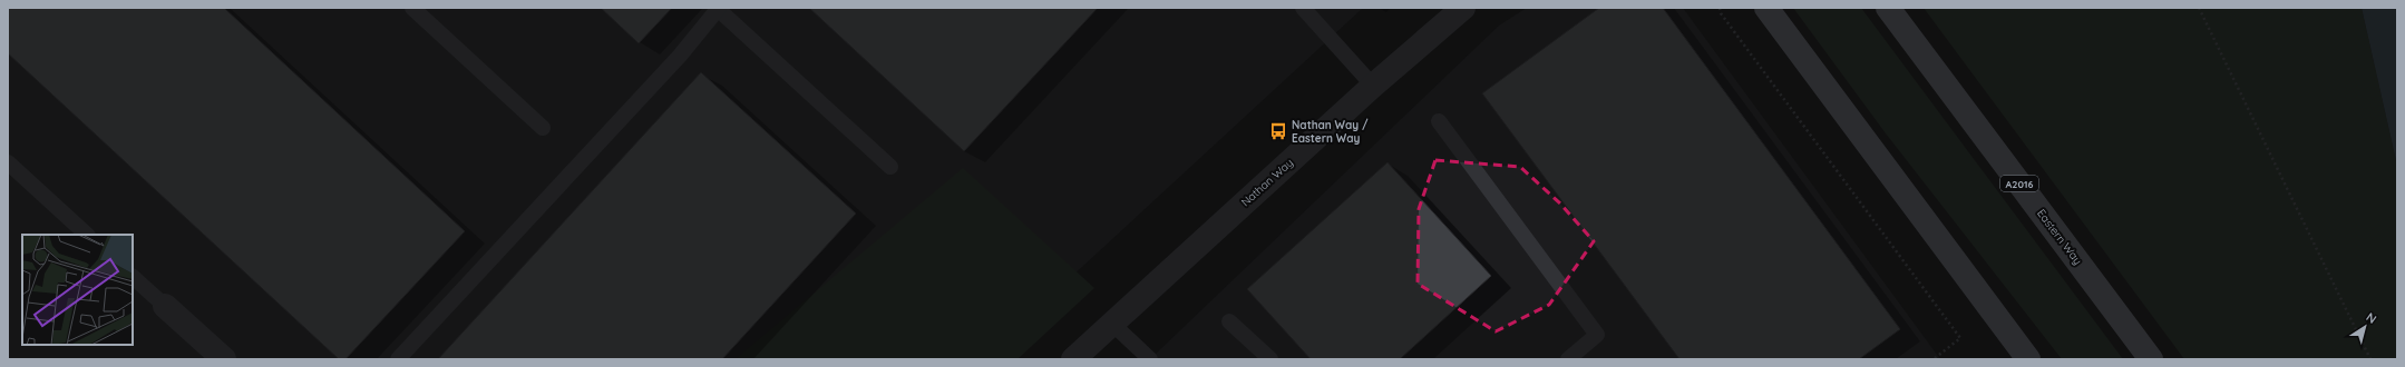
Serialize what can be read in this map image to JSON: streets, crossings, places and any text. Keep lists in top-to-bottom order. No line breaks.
{"streets":{"main road":["A2016","Eastern Way"],"street":["Nathan Way"]},"places":{"bus stop":["Nathan Way / Eastern Way"]},"north":"top right"}
